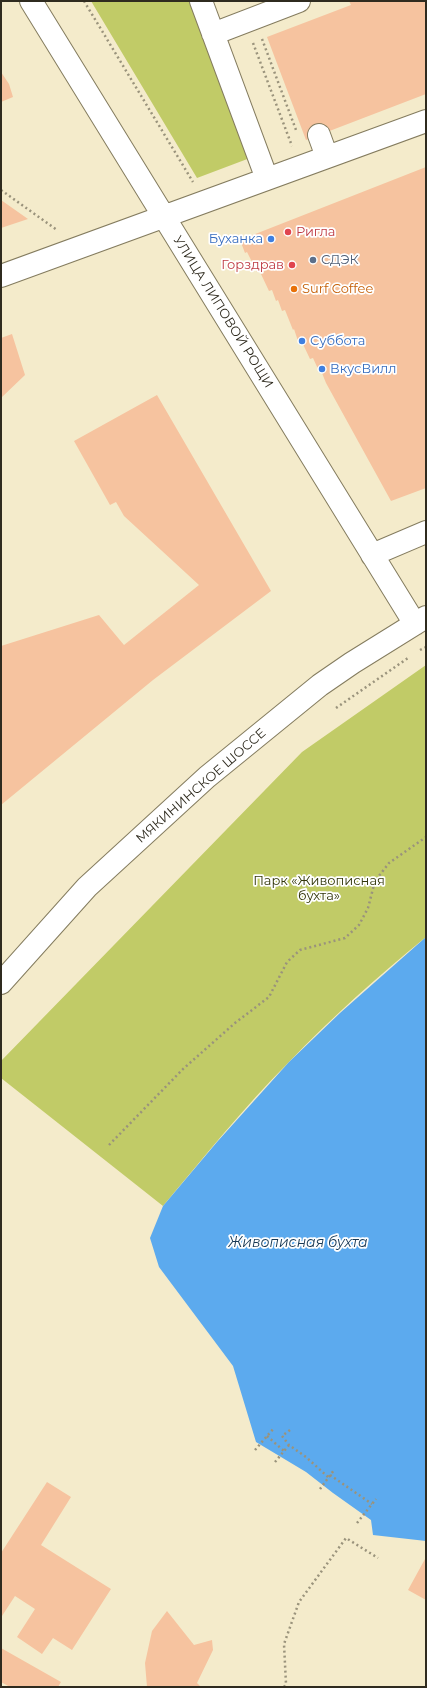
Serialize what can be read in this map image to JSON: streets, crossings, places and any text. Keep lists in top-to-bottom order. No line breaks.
{"streets":{"street":["УЛИЦА ЛИПОВОЙ РОЩИ","МЯКИНИНСКОЕ ШОССЕ"]},"crossings":[["УЛИЦА ЛИПОВОЙ РОЩИ","МЯКИНИНСКОЕ ШОССЕ"]],"water":["Живописная бухта"],"parks":["Парк «Живописная бухта»"],"places":["Ригла","Буханка","СДЭК","Горздрав","Surf Coffee","Суббота","ВкусВилл"]}
